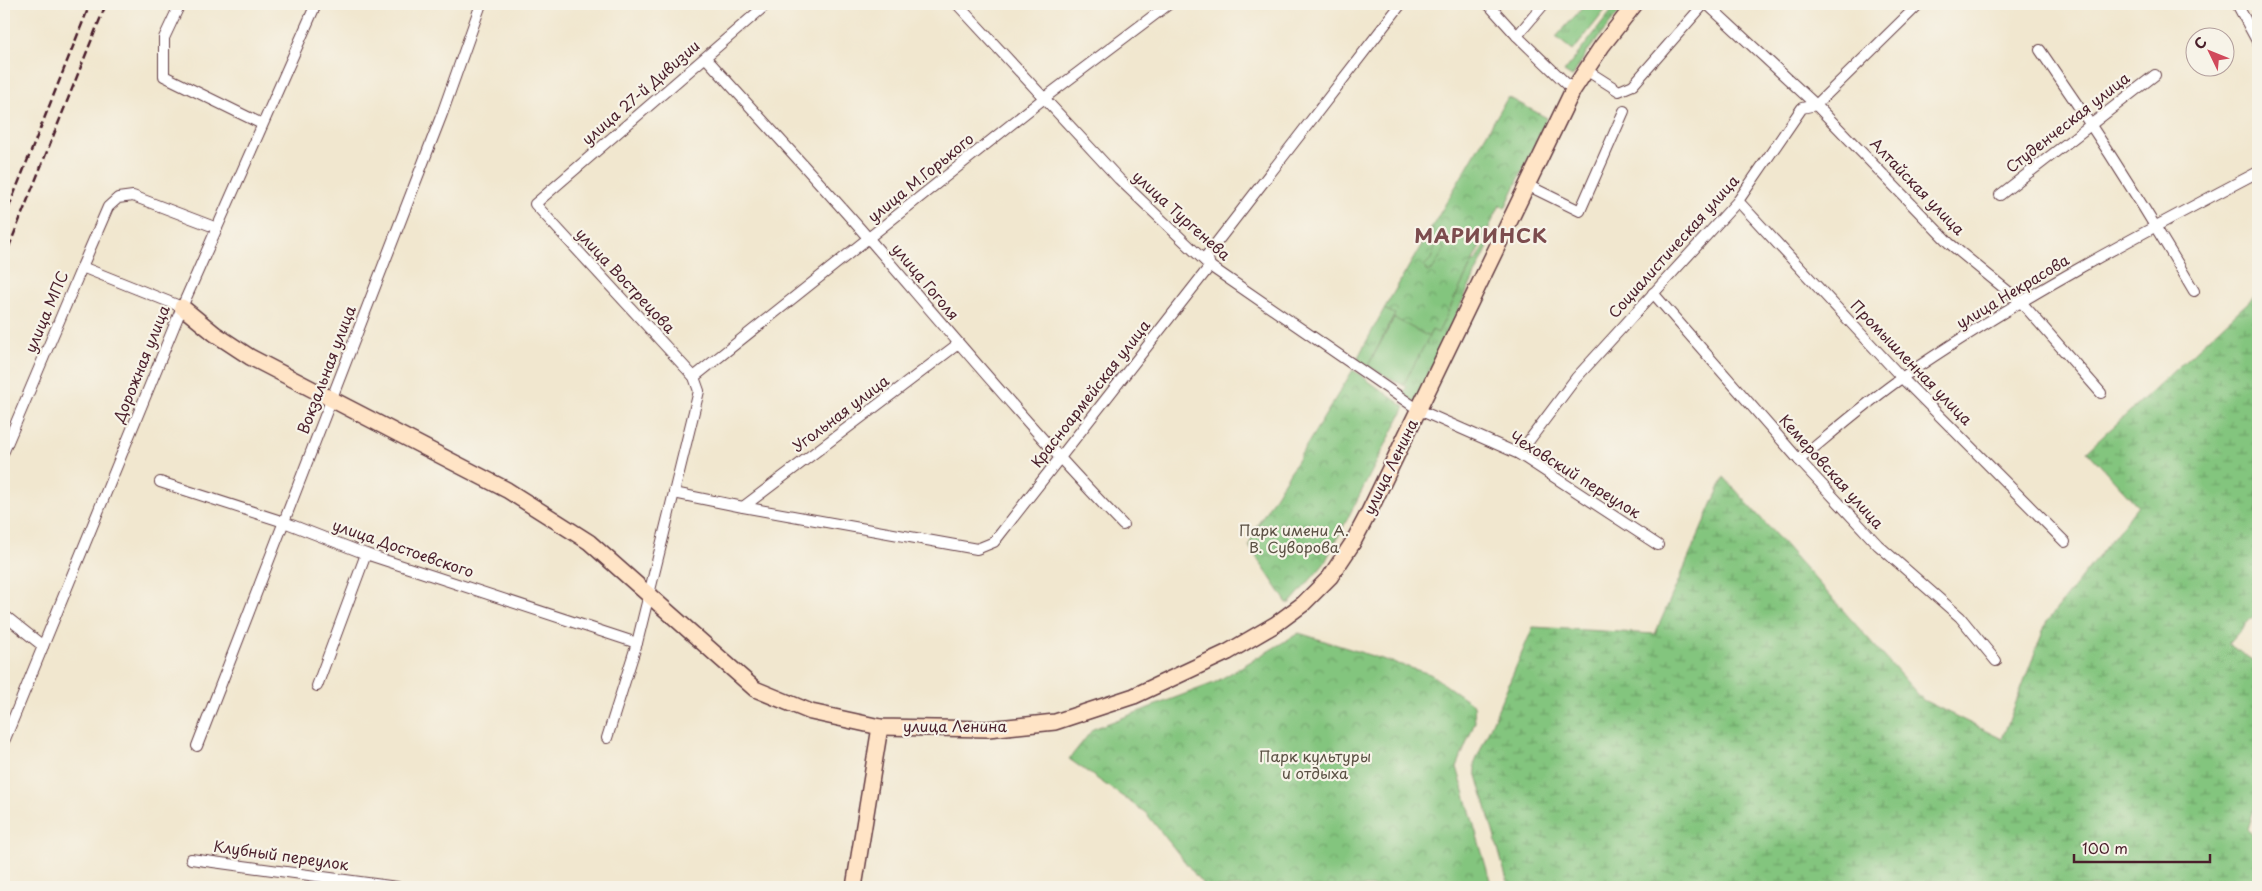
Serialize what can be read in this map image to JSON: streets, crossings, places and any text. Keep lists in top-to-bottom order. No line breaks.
{"streets":{"main road":["улица Ленина"],"street":["улица 27-й Дивизии","Студенческая улица","улица М.Горького","Алтайская улица","улица Тургенева","Социалистическая улица","улица Вострецова","улица Гоголя","улица Некрасова","улица МПС","Промышленная улица","Дорожная улица","Вокзальная улица","Красноармейская улица","Угольная улица","Кемеровская улица","Чеховский переулок","улица Достоевского","Клубный переулок"]},"crossings":[["улица 27-й Дивизии","улица Вострецова"],["улица 27-й Дивизии","улица Гоголя"],["улица М.Горького","улица Тургенева"],["улица М.Горького","улица Вострецова"],["улица М.Горького","улица Гоголя"],["Алтайская улица","Социалистическая улица"],["Алтайская улица","улица Некрасова"],["улица Тургенева","Красноармейская улица"],["улица Тургенева","улица Ленина"],["улица Тургенева","Чеховский переулок"],["Социалистическая улица","Промышленная улица"],["Социалистическая улица","Кемеровская улица"],["Социалистическая улица","Чеховский переулок"],["улица Гоголя","Красноармейская улица"],["улица Гоголя","Угольная улица"],["улица Некрасова","Промышленная улица"],["улица Некрасова","Кемеровская улица"],["улица МПС","Дорожная улица"],["Дорожная улица","улица Ленина"],["Вокзальная улица","улица Ленина"],["Вокзальная улица","улица Достоевского"],["Красноармейская улица","Угольная улица"],["улица Ленина","Чеховский переулок"]],"districts":["МАРИИНСК"],"parks":["Парк имени А. В. Суворова","Парк культуры и отдыха"],"scale_bar":"100 m","north":"top left"}
